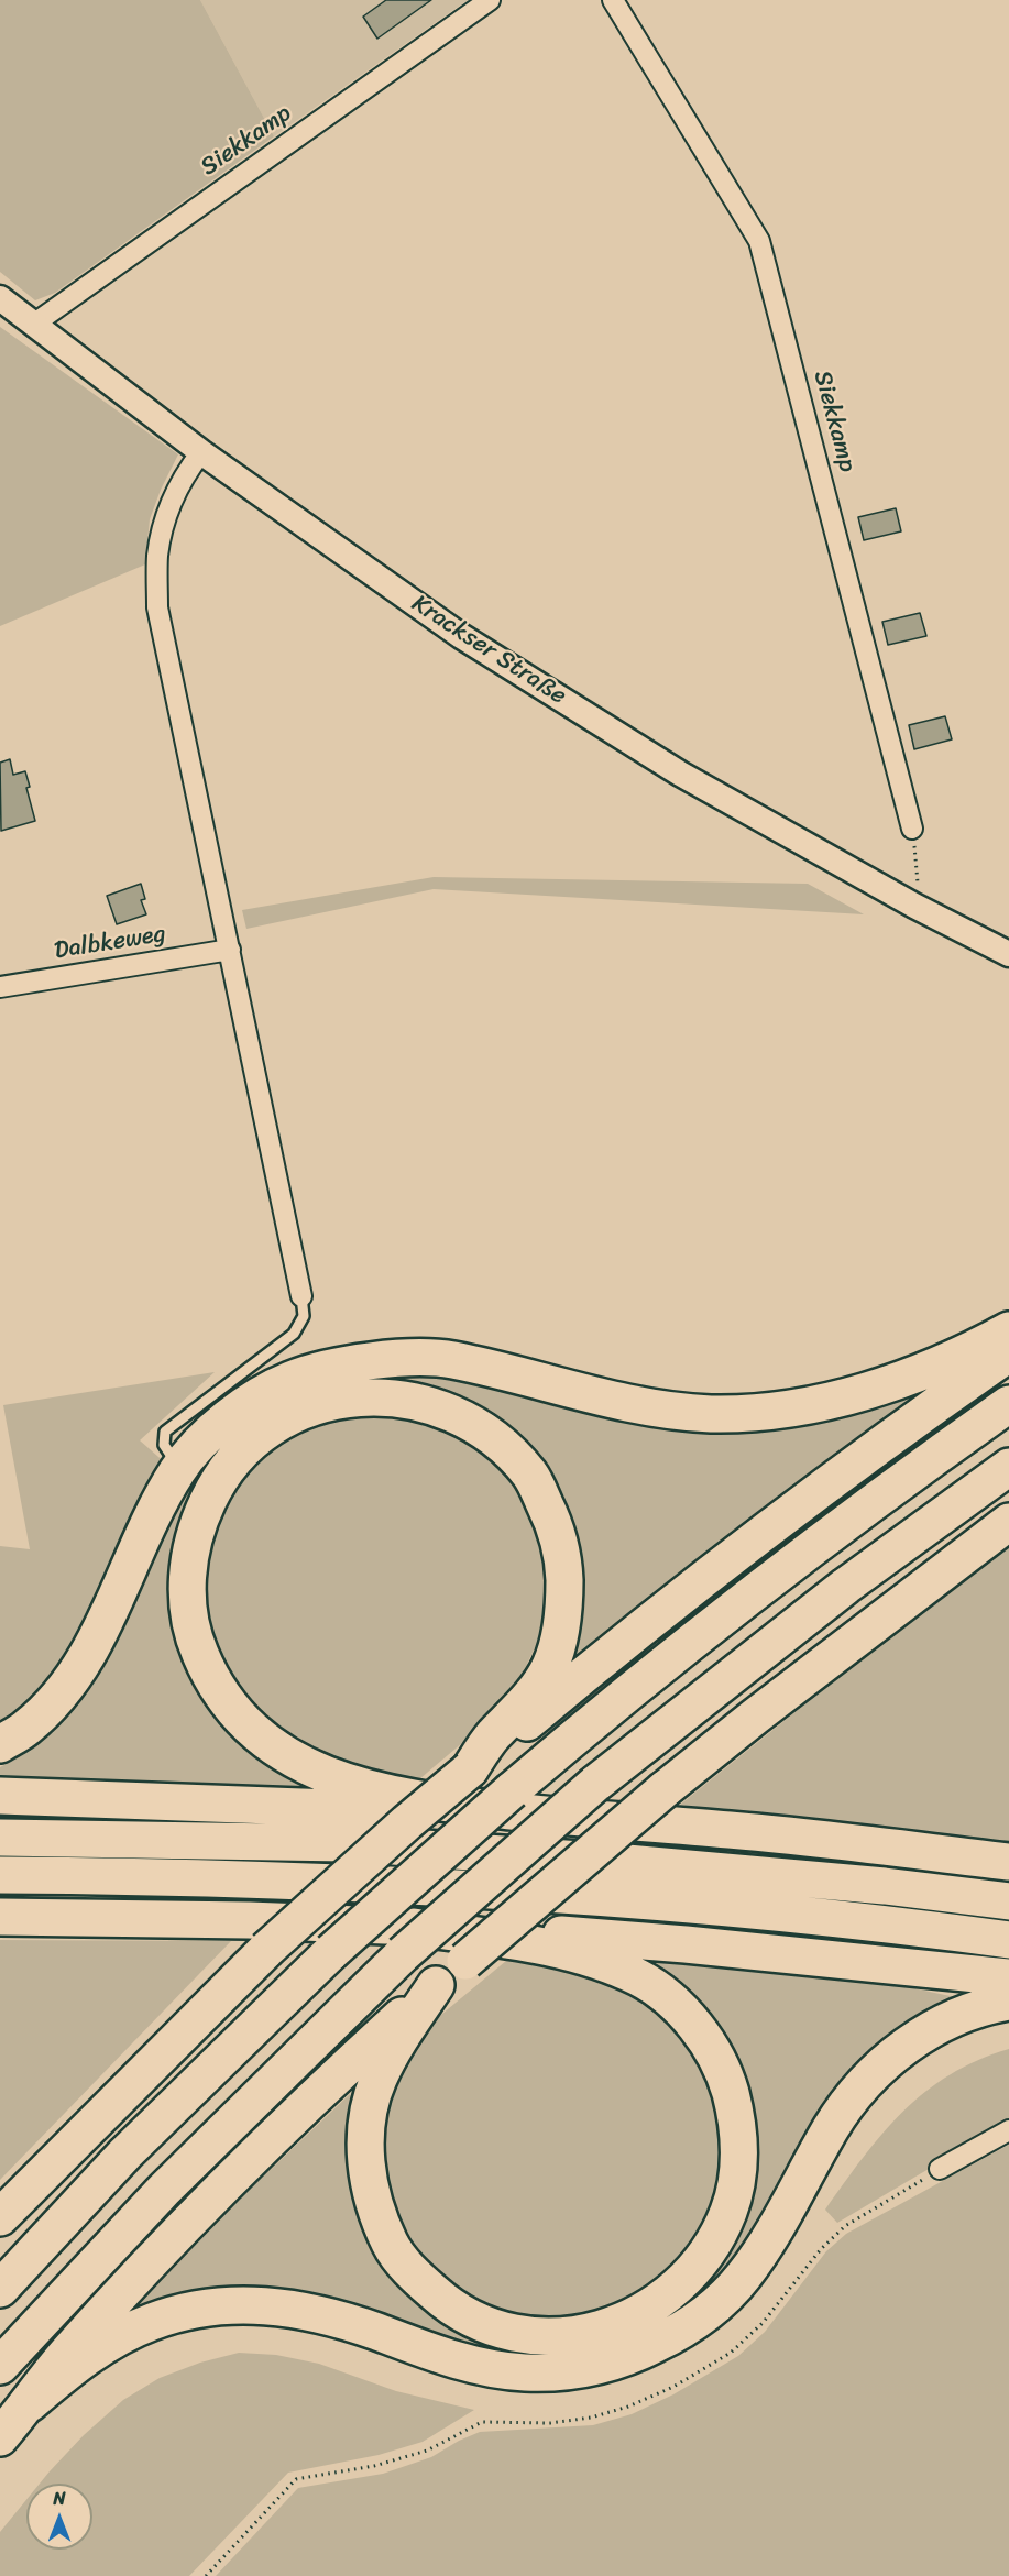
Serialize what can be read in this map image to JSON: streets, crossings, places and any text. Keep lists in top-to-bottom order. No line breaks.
{"streets":{"street":["Siekkamp","Krackser Straße","Dalbkeweg"]},"crossings":[["Siekkamp","Krackser Straße"]],"north":"top"}
